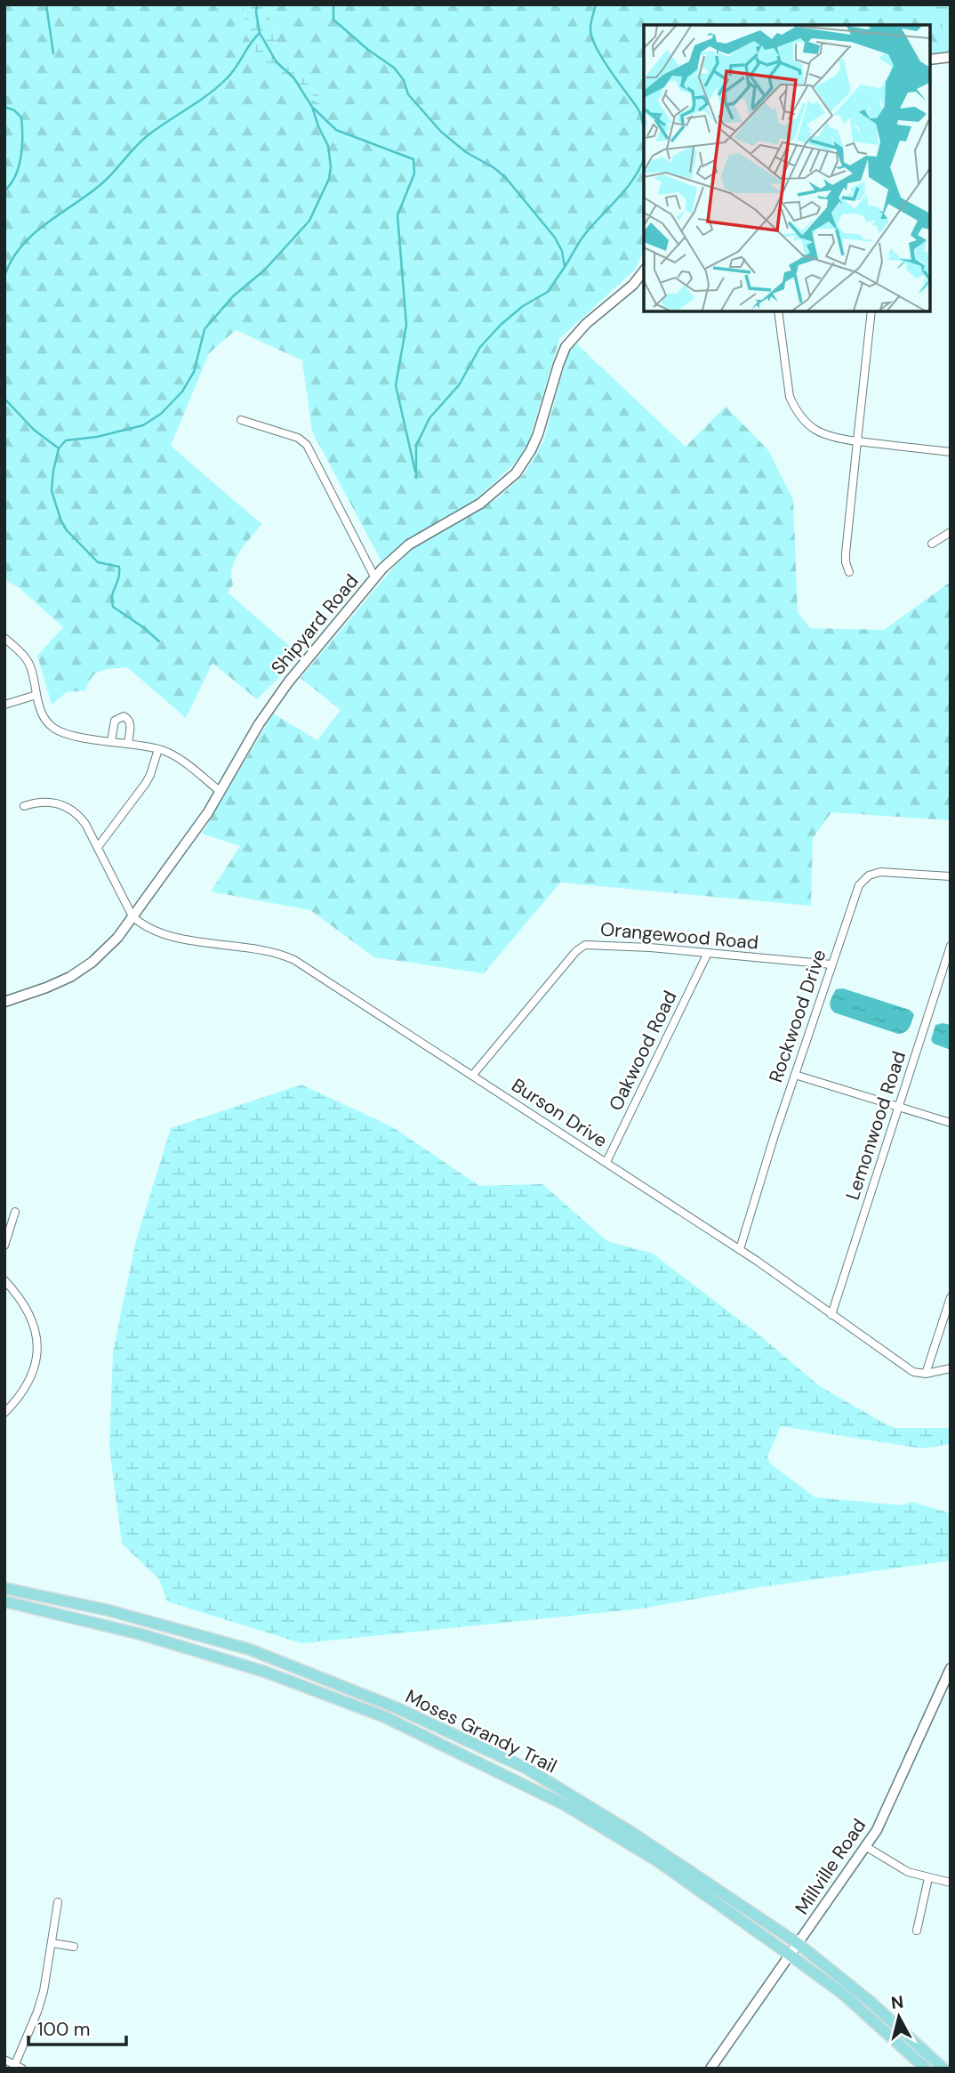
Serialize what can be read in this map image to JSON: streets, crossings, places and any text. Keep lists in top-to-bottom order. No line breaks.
{"streets":{"main road":["Moses Grandy Trail"],"street":["Shipyard Road","Orangewood Road","Rockwood Drive","Oakwood Road","Burson Drive","Lemonwood Road","Millville Road"]},"crossings":[["Shipyard Road","Burson Drive"],["Orangewood Road","Rockwood Drive"],["Orangewood Road","Oakwood Road"],["Orangewood Road","Burson Drive"],["Rockwood Drive","Burson Drive"],["Oakwood Road","Burson Drive"],["Burson Drive","Lemonwood Road"],["Moses Grandy Trail","Millville Road"]],"scale_bar":"100 m","north":"top"}
